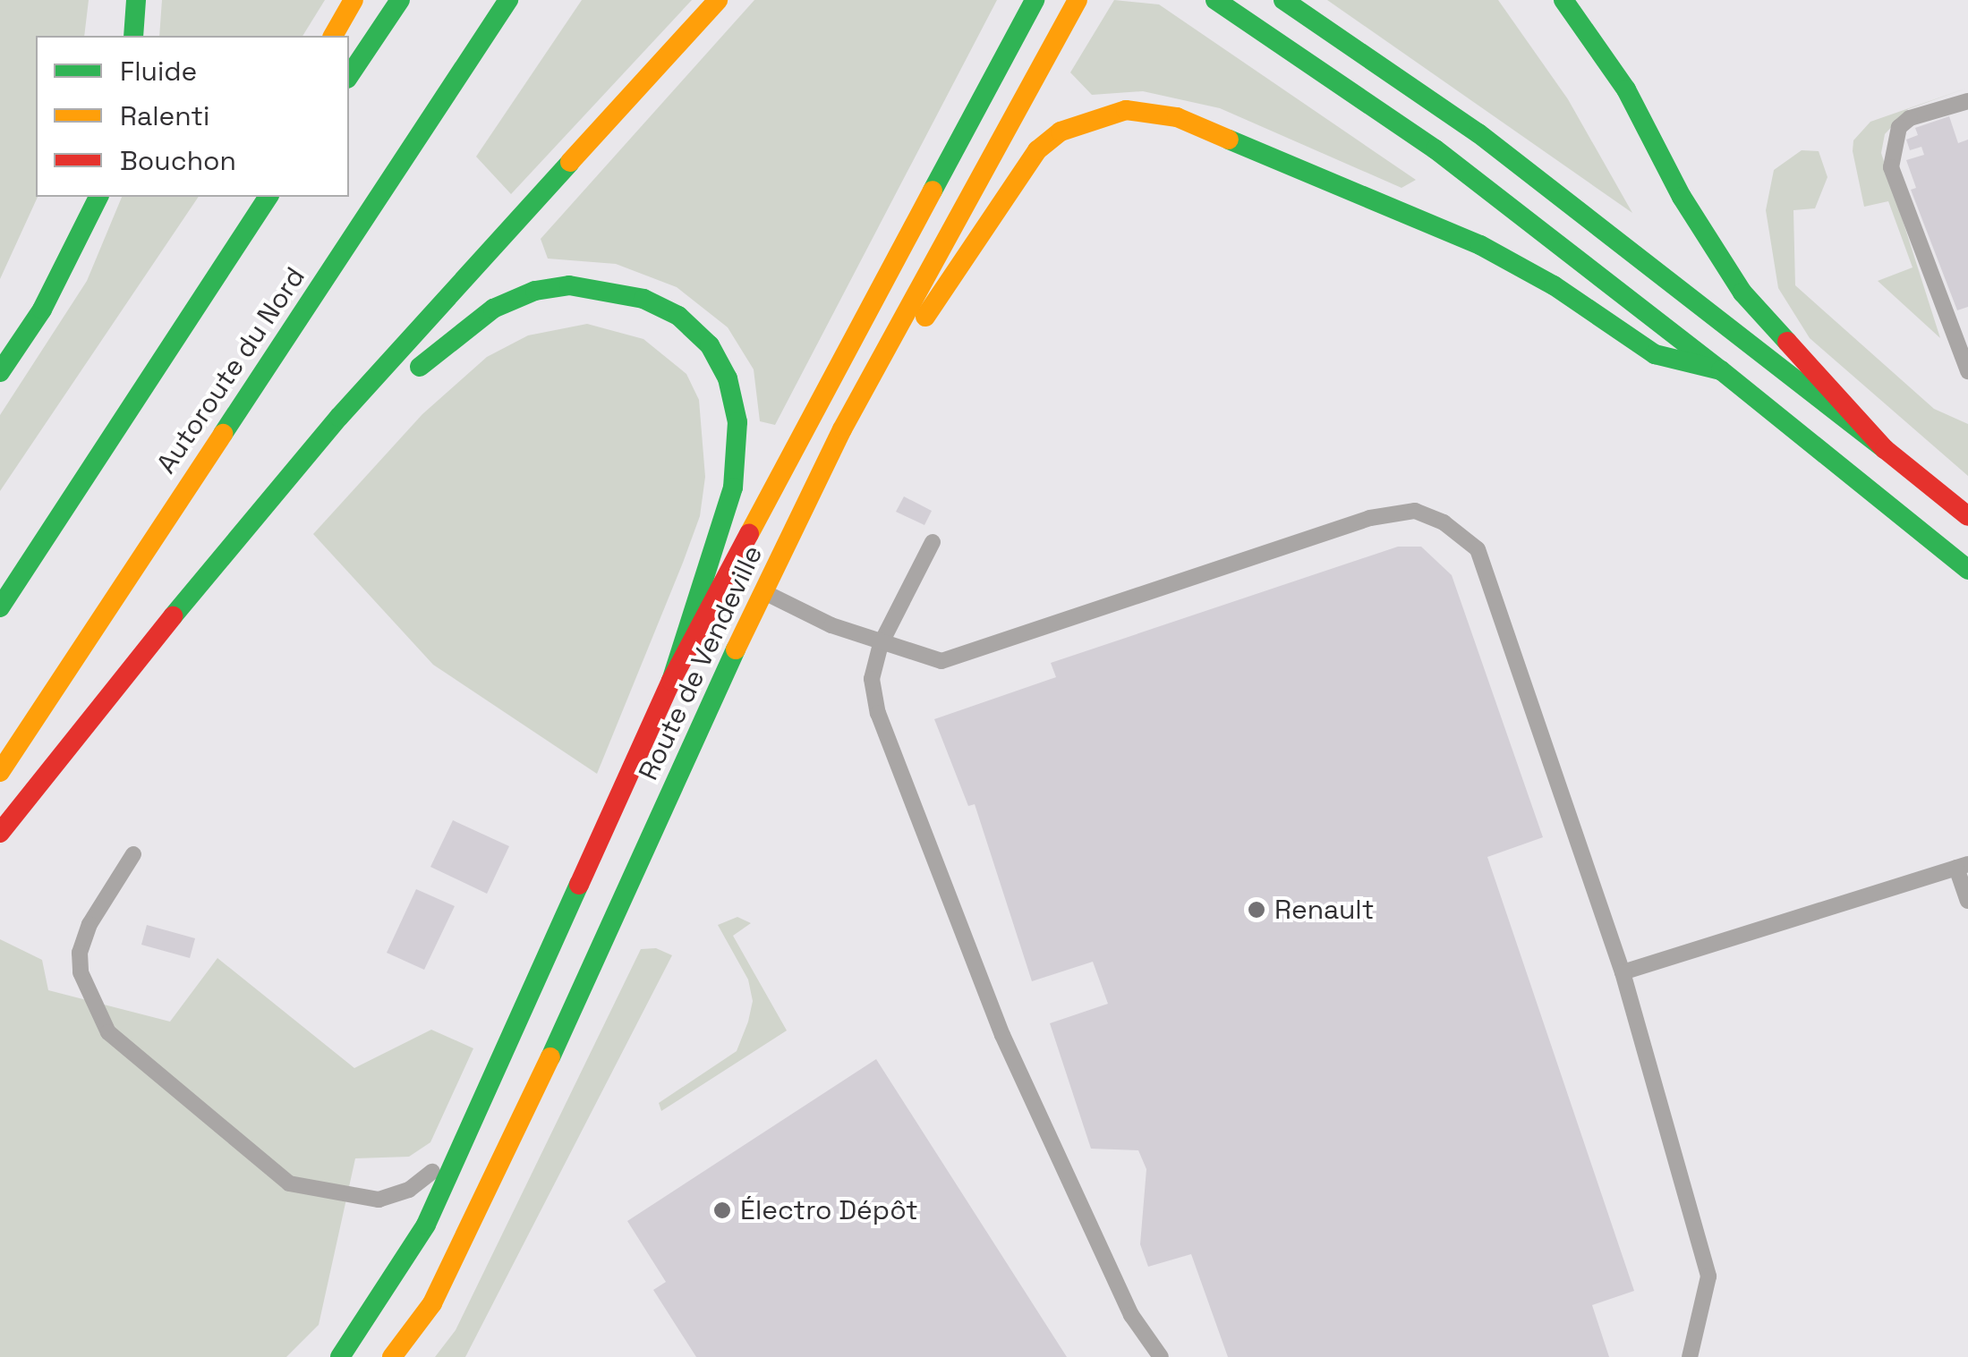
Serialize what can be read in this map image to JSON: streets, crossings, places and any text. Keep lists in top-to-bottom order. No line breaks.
{"streets":{"main road":["Autoroute du Nord","Route de Vendeville"]},"places":["Renault","Électro Dépôt"],"legend":["Fluide","Ralenti","Bouchon"]}
